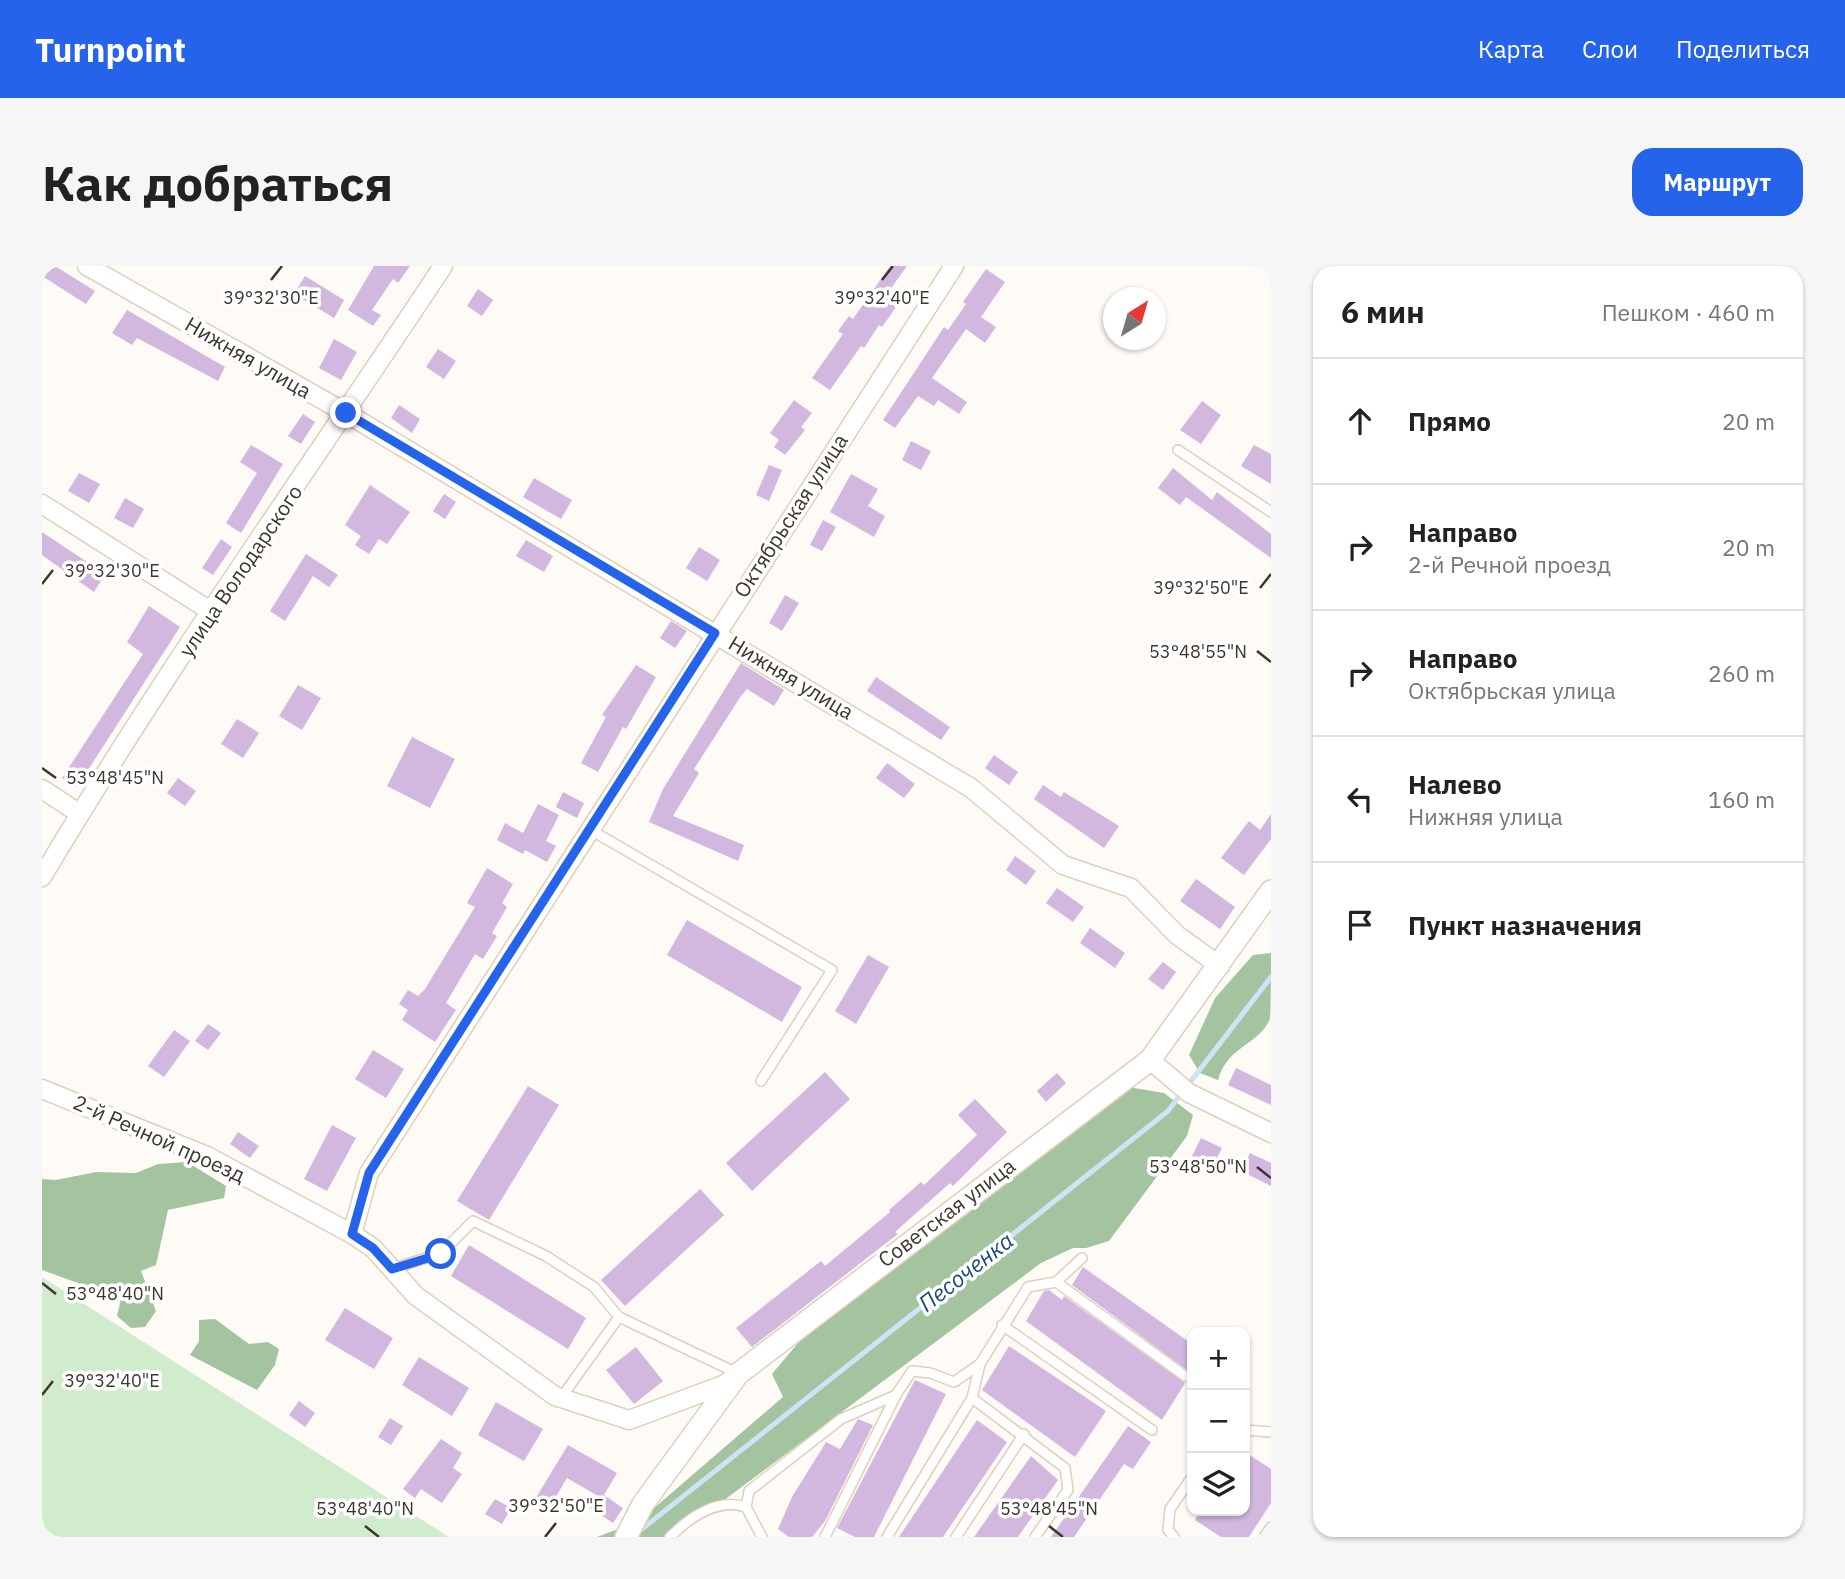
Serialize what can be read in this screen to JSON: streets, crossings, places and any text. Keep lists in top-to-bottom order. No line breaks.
{"streets":{"street":["Нижняя улица","Октябрьская улица","улица Володарского","2-й Речной проезд","Советская улица"]},"crossings":[["Нижняя улица","Октябрьская улица"],["Нижняя улица","улица Володарского"],["Нижняя улица","Советская улица"],["Октябрьская улица","2-й Речной проезд"],["2-й Речной проезд","Советская улица"]],"water":["Песоченка"],"north":"top right","page":{"header":"Turnpoint","nav":["Карта","Слои","Поделиться"],"buttons":"Маршрут","title":"Как добраться","heading":["6 мин","Пешком · 460 m"],"list":[["Прямо","20 m"],["Направо","2-й Речной проезд","20 m"],["Направо","Октябрьская улица","260 m"],["Налево","Нижняя улица","160 m"],"Пункт назначения"],"map_buttons":["+","−"]},"coordinates":["39°32'30\"E","39°32'40\"E","39°32'50\"E","53°48'55\"N","53°48'45\"N","53°48'50\"N","53°48'40\"N"]}
